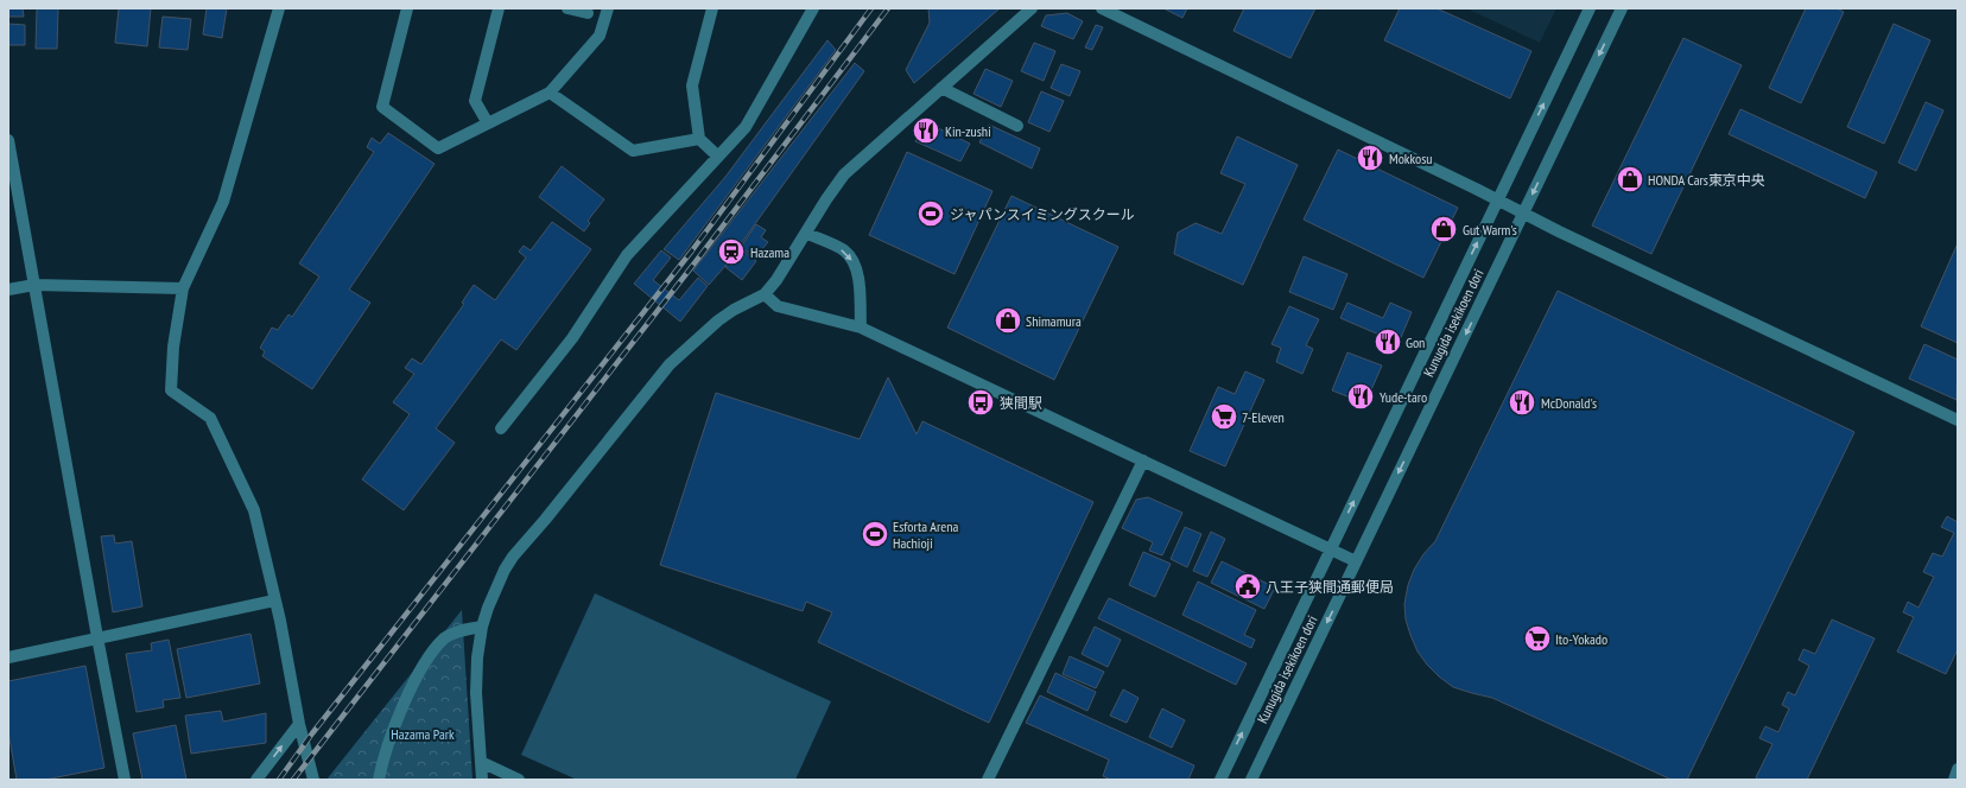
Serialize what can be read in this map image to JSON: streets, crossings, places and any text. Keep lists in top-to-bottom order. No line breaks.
{"streets":{"street":["Kunugida isekikoen dori"]},"parks":["Hazama Park"],"places":{"restaurant":["Kin-zushi","Mokkosu","Gon","Yude-taro","McDonald's"],"shop":["HONDA Cars東京中央","Gut Warm's","Shimamura"],"sports":["ジャパンスイミングスクール","Esforta Arena Hachioji"],"station":["Hazama"],"bus stop":["狭間駅"],"supermarket":["7-Eleven","Ito-Yokado"],"public building":["八王子狭間通郵便局"]}}
